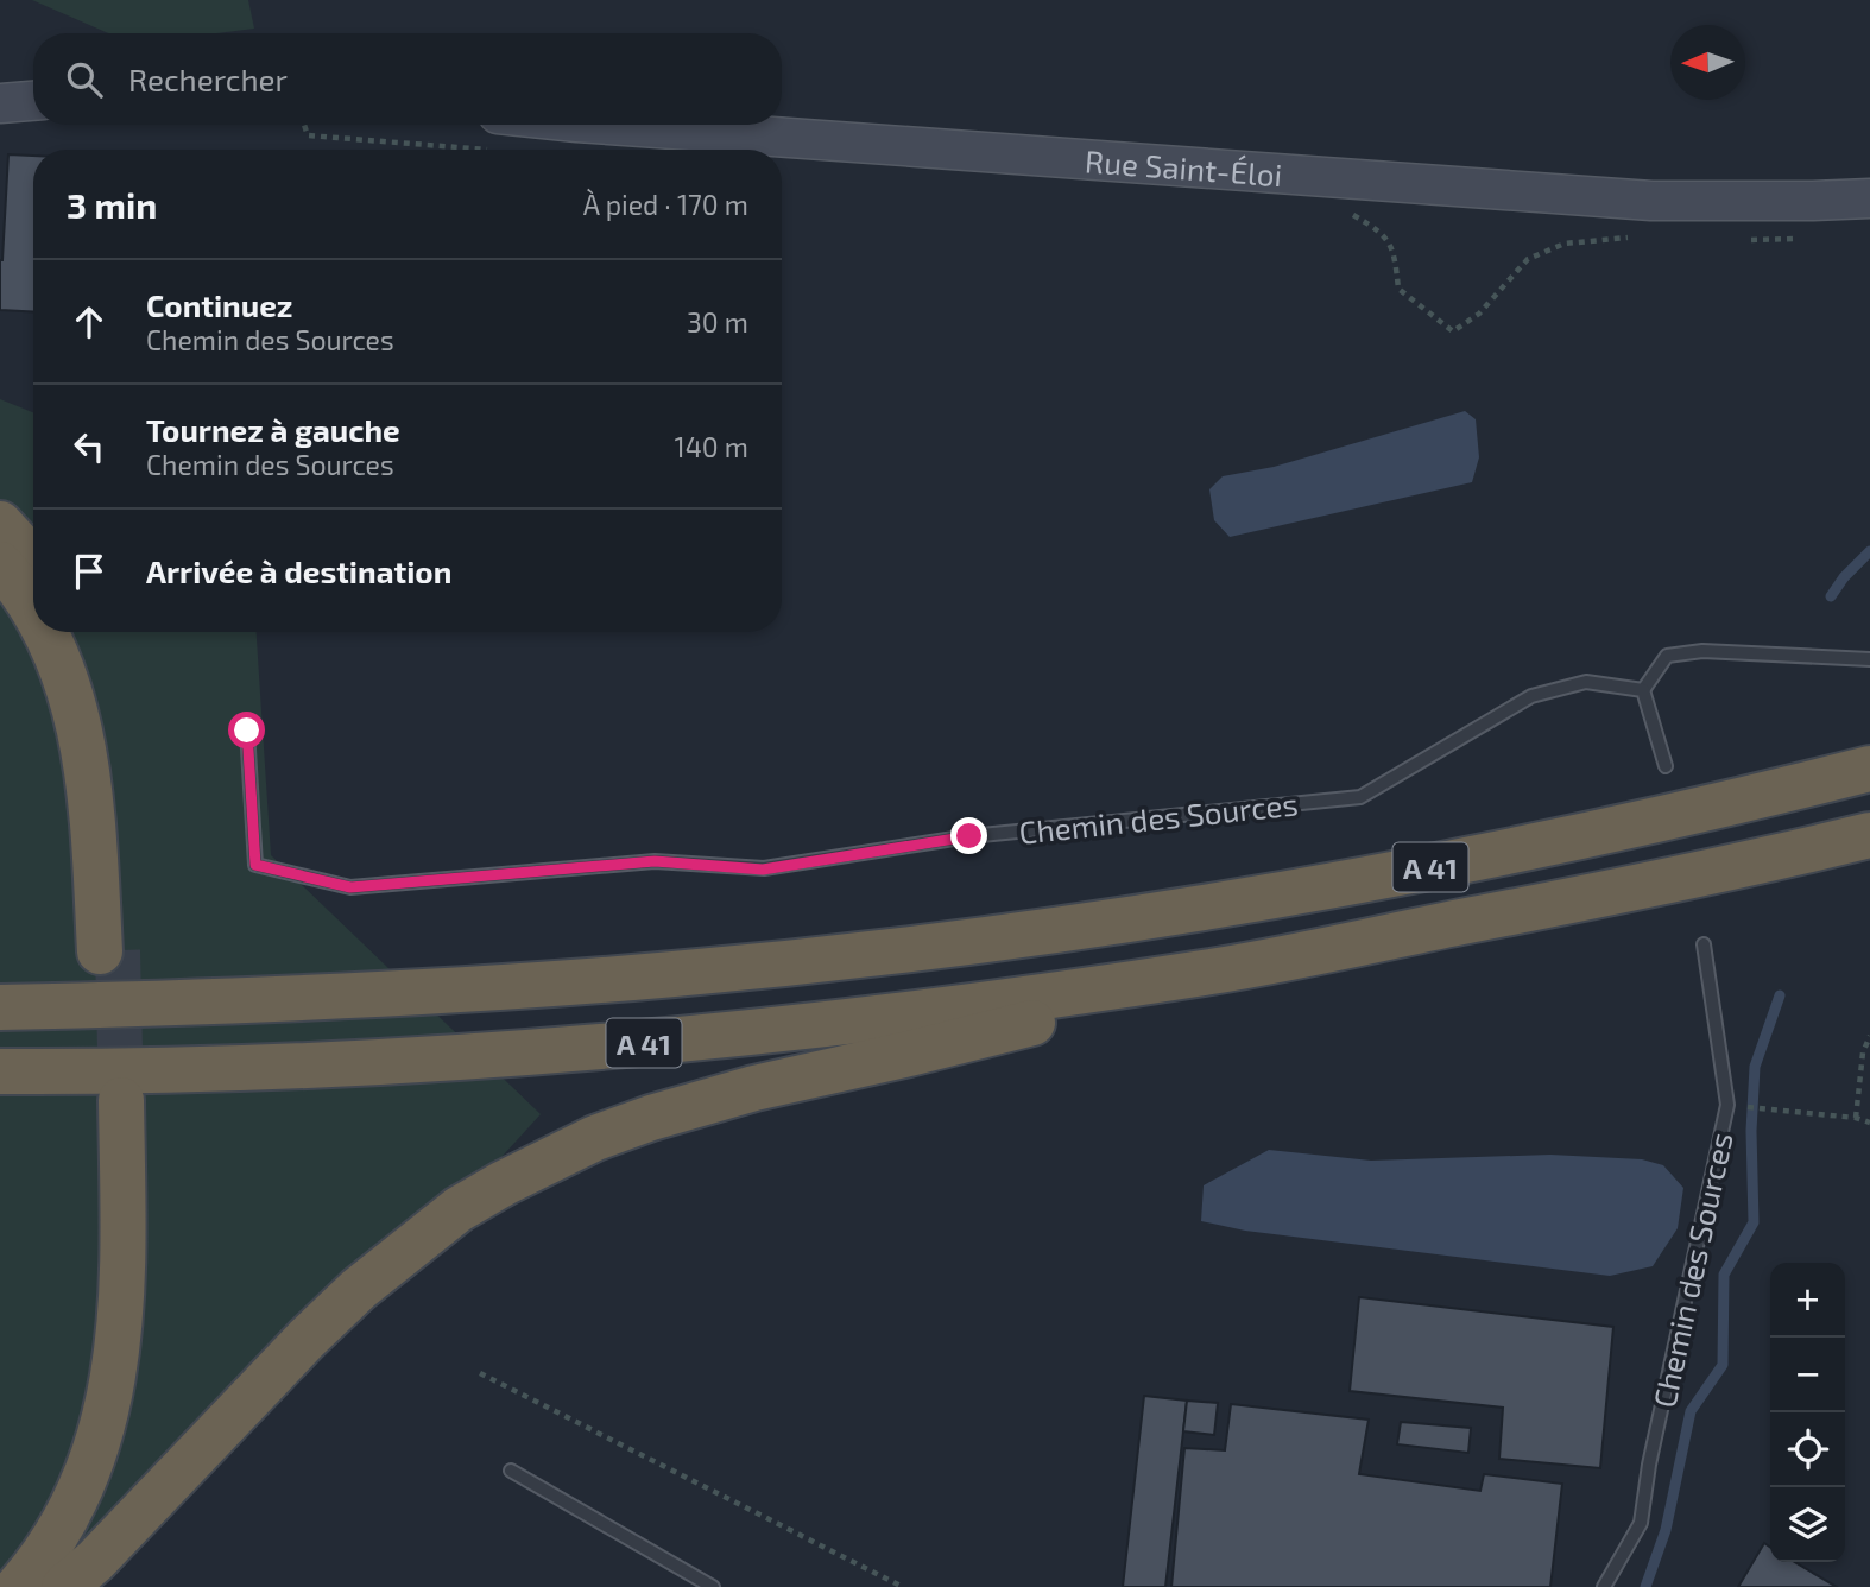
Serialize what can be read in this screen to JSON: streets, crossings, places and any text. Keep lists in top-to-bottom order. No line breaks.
{"streets":{"highway":["A 41"],"main road":["Rue Saint-Éloi"],"lane":["Chemin des Sources"]},"north":"left","page":{"search":"Rechercher","heading":["3 min","À pied · 170 m"],"list":[["Continuez","Chemin des Sources","30 m"],["Tournez à gauche","Chemin des Sources","140 m"],"Arrivée à destination"],"map_buttons":["+","−"]}}
